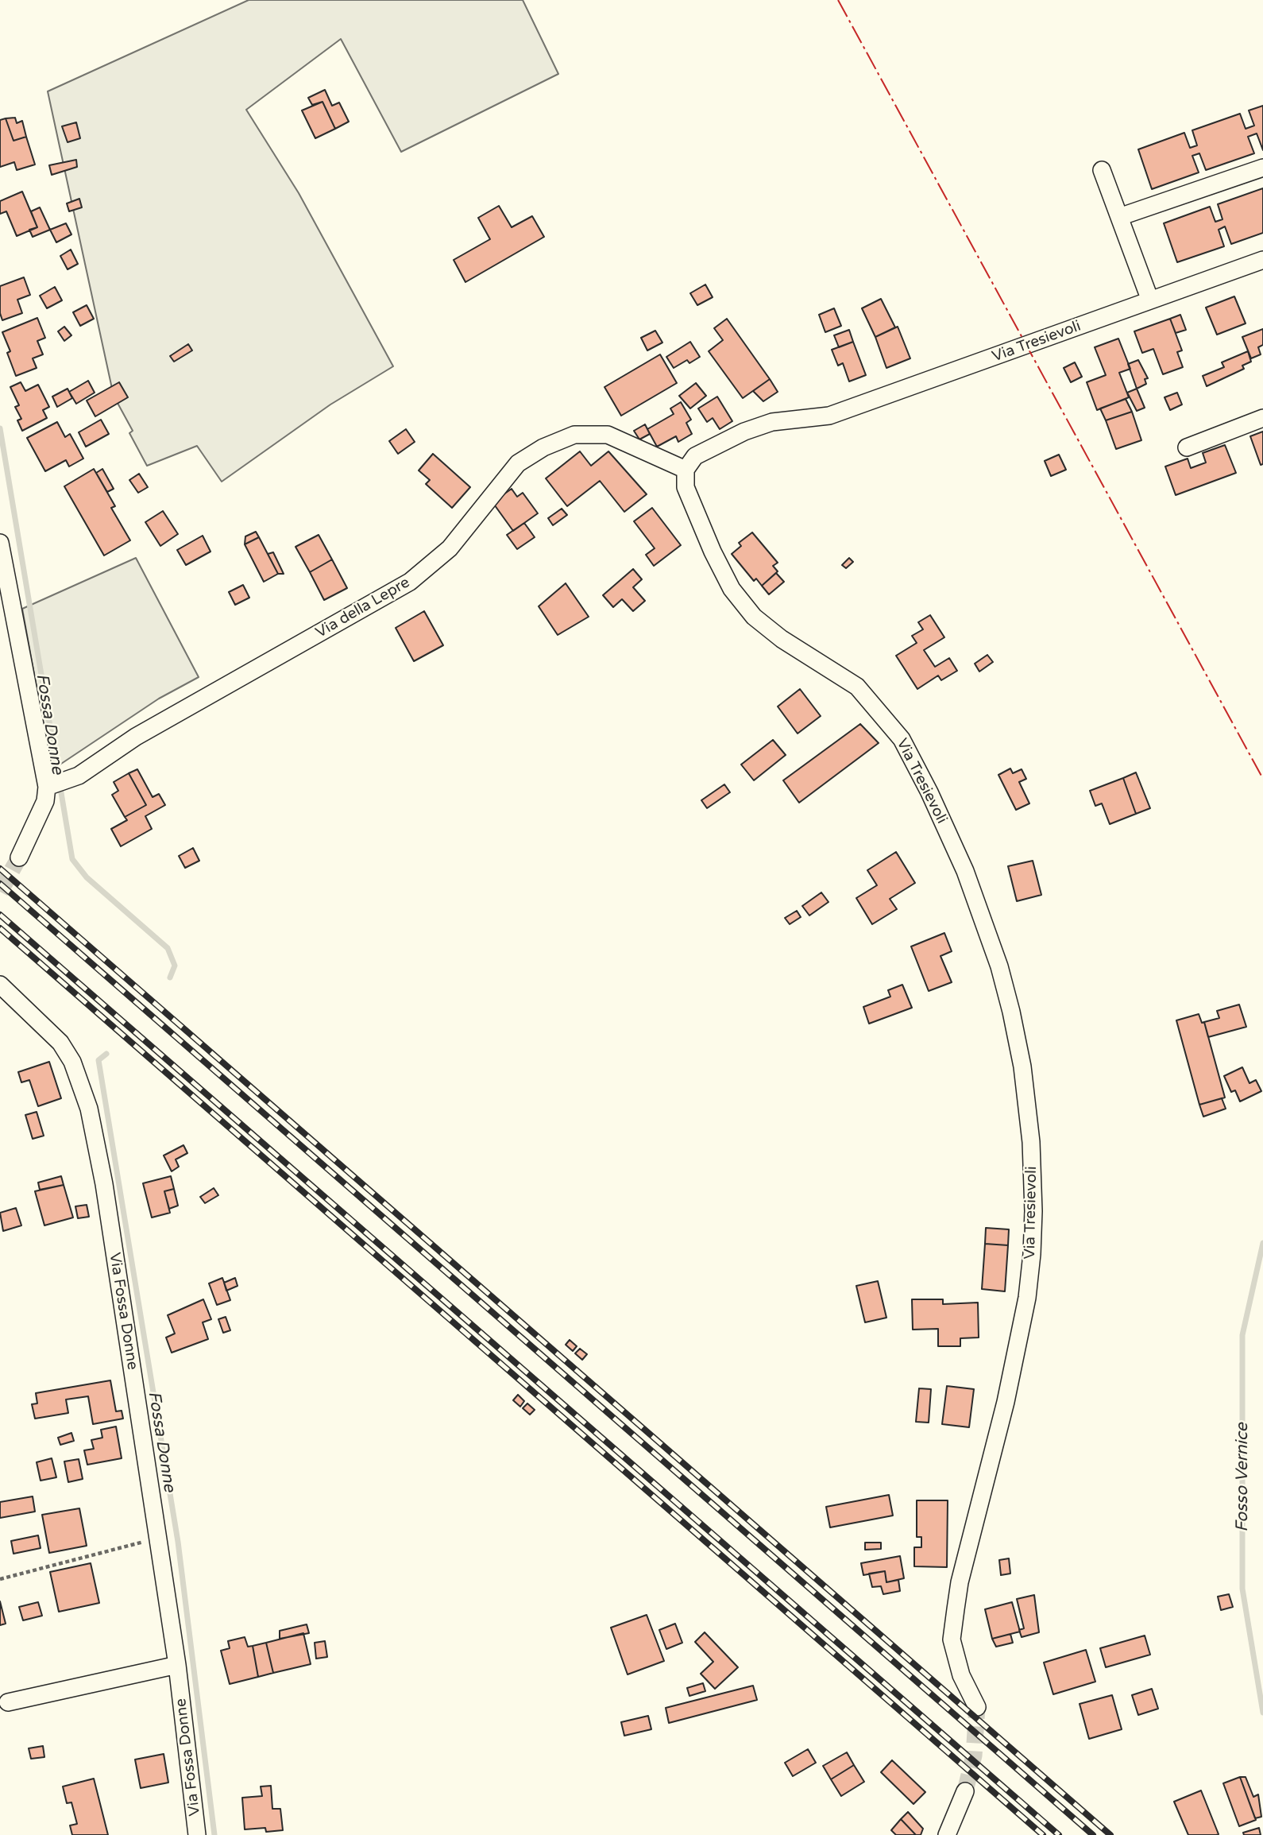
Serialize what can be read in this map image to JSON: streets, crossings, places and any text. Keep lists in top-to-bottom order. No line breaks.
{"streets":{"street":["Via Tresievoli","Via della Lepre","Via Fossa Donne"]},"crossings":[["Via Tresievoli","Via della Lepre"]],"water":["Fossa Donne","Fosso Vernice"]}
